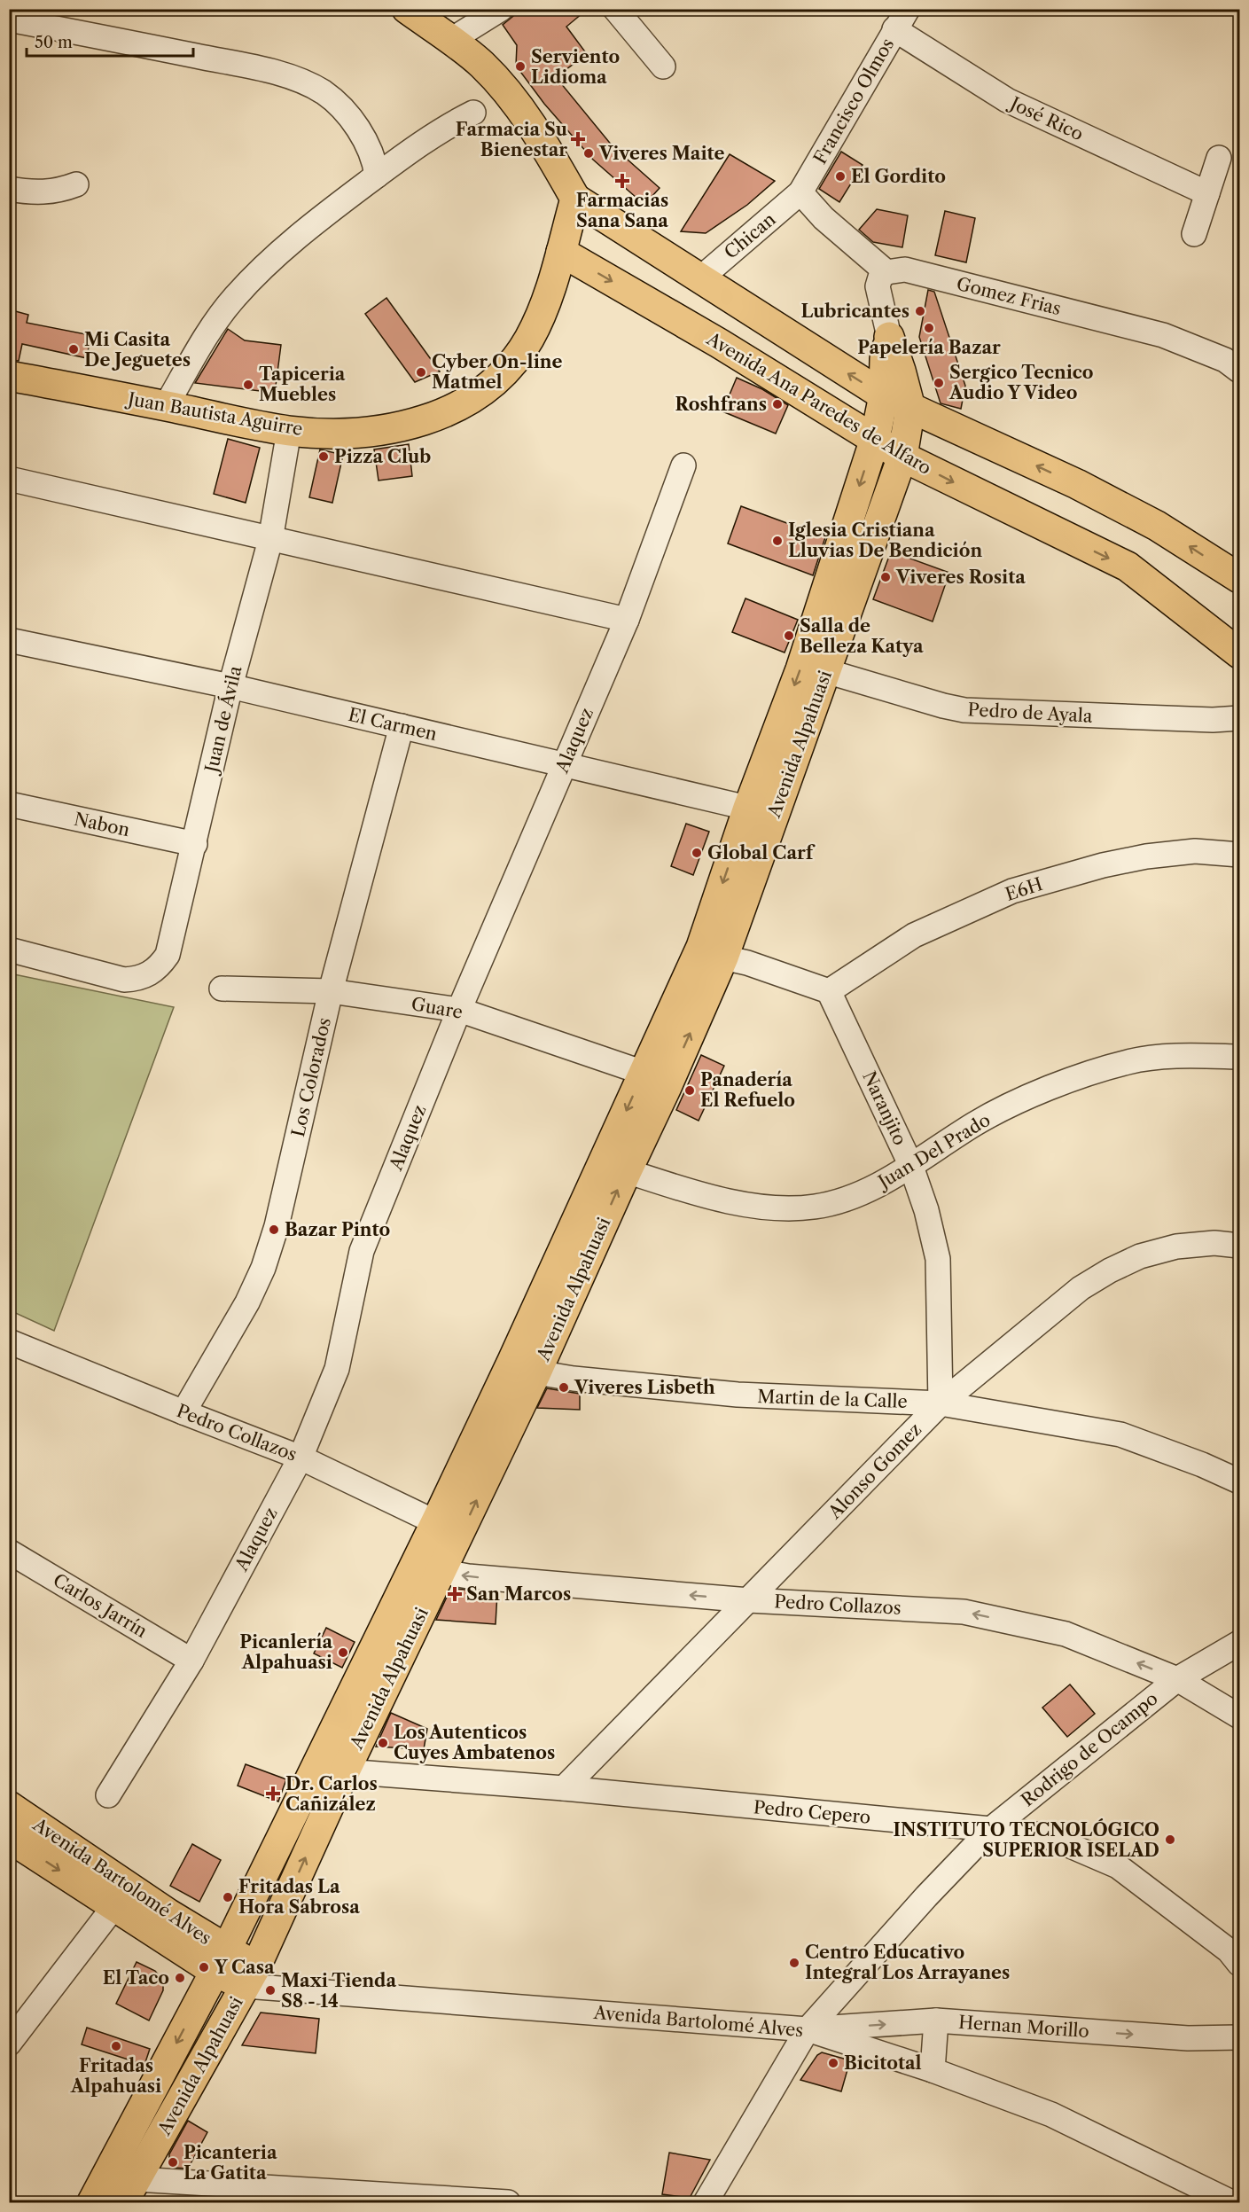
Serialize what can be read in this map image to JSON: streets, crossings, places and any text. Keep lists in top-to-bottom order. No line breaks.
{"streets":{"main road":["Avenida Ana Paredes de Alfaro","Juan Bautista Aguirre","Avenida Alpahuasi","Avenida Bartolomé Alves"],"street":["Francisco Olmos","José Rico","Chican","Gomez Frias","Pedro de Ayala","Juan de Ávila","El Carmen","Alaquez","Nabon","E6H","Guare","Los Colorados","Naranjito","Juan Del Prado","Martin de la Calle","Pedro Collazos","Alonso Gomez","Carlos Jarrín","Rodrigo de Ocampo","Pedro Cepero","Hernan Morillo"]},"crossings":[["Francisco Olmos","José Rico"],["Francisco Olmos","Chican"],["Gomez Frias","Avenida Alpahuasi"],["Avenida Ana Paredes de Alfaro","Juan Bautista Aguirre"],["Avenida Ana Paredes de Alfaro","Avenida Alpahuasi"],["Juan Bautista Aguirre","Juan de Ávila"],["Pedro de Ayala","Avenida Alpahuasi"],["Juan de Ávila","El Carmen"],["Juan de Ávila","Nabon"],["El Carmen","Alaquez"],["El Carmen","Avenida Alpahuasi"],["El Carmen","Los Colorados"],["Alaquez","Guare"],["Alaquez","Pedro Collazos"],["Alaquez","Carlos Jarrín"],["Avenida Alpahuasi","Guare"],["Avenida Alpahuasi","Juan Del Prado"],["Avenida Alpahuasi","Martin de la Calle"],["Avenida Alpahuasi","Pedro Collazos"],["Avenida Alpahuasi","Pedro Cepero"],["Avenida Alpahuasi","Avenida Bartolomé Alves"],["E6H","Naranjito"],["Guare","Los Colorados"],["Los Colorados","Pedro Collazos"],["Naranjito","Juan Del Prado"],["Naranjito","Martin de la Calle"],["Naranjito","Alonso Gomez"],["Martin de la Calle","Alonso Gomez"],["Pedro Collazos","Alonso Gomez"],["Pedro Collazos","Rodrigo de Ocampo"],["Alonso Gomez","Pedro Cepero"],["Rodrigo de Ocampo","Pedro Cepero"],["Rodrigo de Ocampo","Avenida Bartolomé Alves"],["Rodrigo de Ocampo","Hernan Morillo"],["Avenida Bartolomé Alves","Hernan Morillo"]],"one_way":["Pedro Collazos","Hernan Morillo"],"places":{"other":["Serviento Lidioma","Viveres Maite","El Gordito","Lubricantes","Papelería Bazar","Mi Casita De Jeguetes","Cyber On-line Matmel","Sergico Tecnico Audio Y Video","Tapiceria Muebles","Roshfrans","Pizza Club","Iglesia Cristiana Lluvias De Bendición","Viveres Rosita","Salla de Belleza Katya","Global Carf","Panadería El Refuelo","Bazar Pinto","Viveres Lisbeth","Picanlería Alpahuasi","Los Autenticos Cuyes Ambatenos","INSTITUTO TECNOLÓGICO SUPERIOR ISELAD","Fritadas La Hora Sabrosa","Centro Educativo Integral Los Arrayanes","Y Casa","El Taco","Maxi Tienda S8 - 14","Fritadas Alpahuasi","Bicitotal","Picanteria La Gatita"],"health":["Farmacia Su Bienestar","Farmacias Sana Sana","San Marcos","Dr. Carlos Cañizález"]},"scale_bar":"50 m"}
